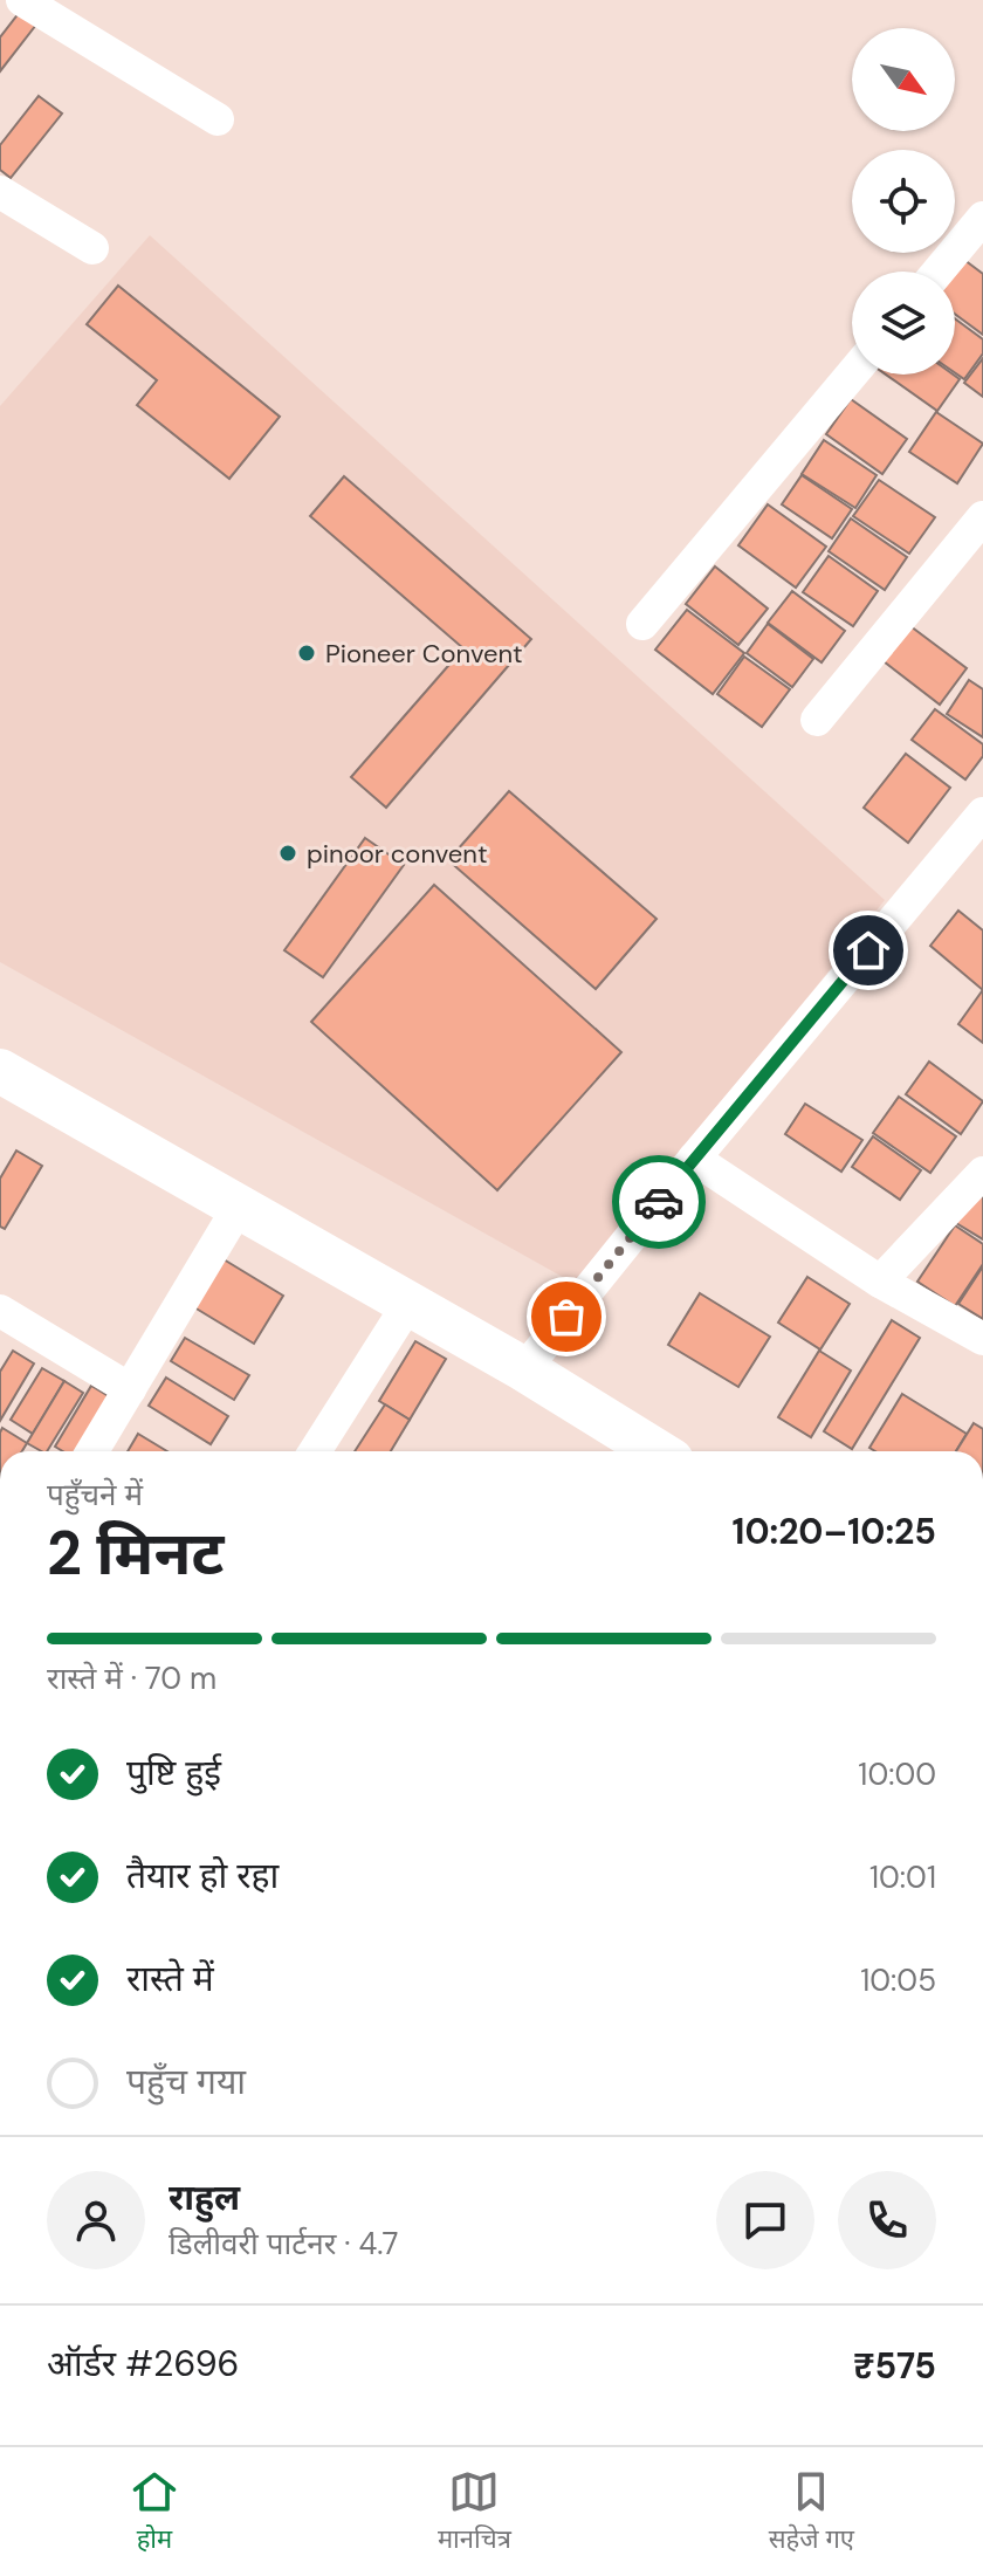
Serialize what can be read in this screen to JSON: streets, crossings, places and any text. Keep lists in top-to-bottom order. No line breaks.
{"places":["Pioneer Convent","pinoor convent"],"north":"bottom right","page":{"heading":["2 मिनट","पहुँचने में","10:20–10:25"],"panel":["राहुल","डिलीवरी पार्टनर · 4.7","ऑर्डर #2696","₹575"],"bar":"रास्ते में · 70 m","list":[["पुष्टि हुई","10:00"],["तैयार हो रहा","10:01"],["रास्ते में","10:05"],"पहुँच गया"],"tabs":["होम","मानचित्र","सहेजे गए"]}}
